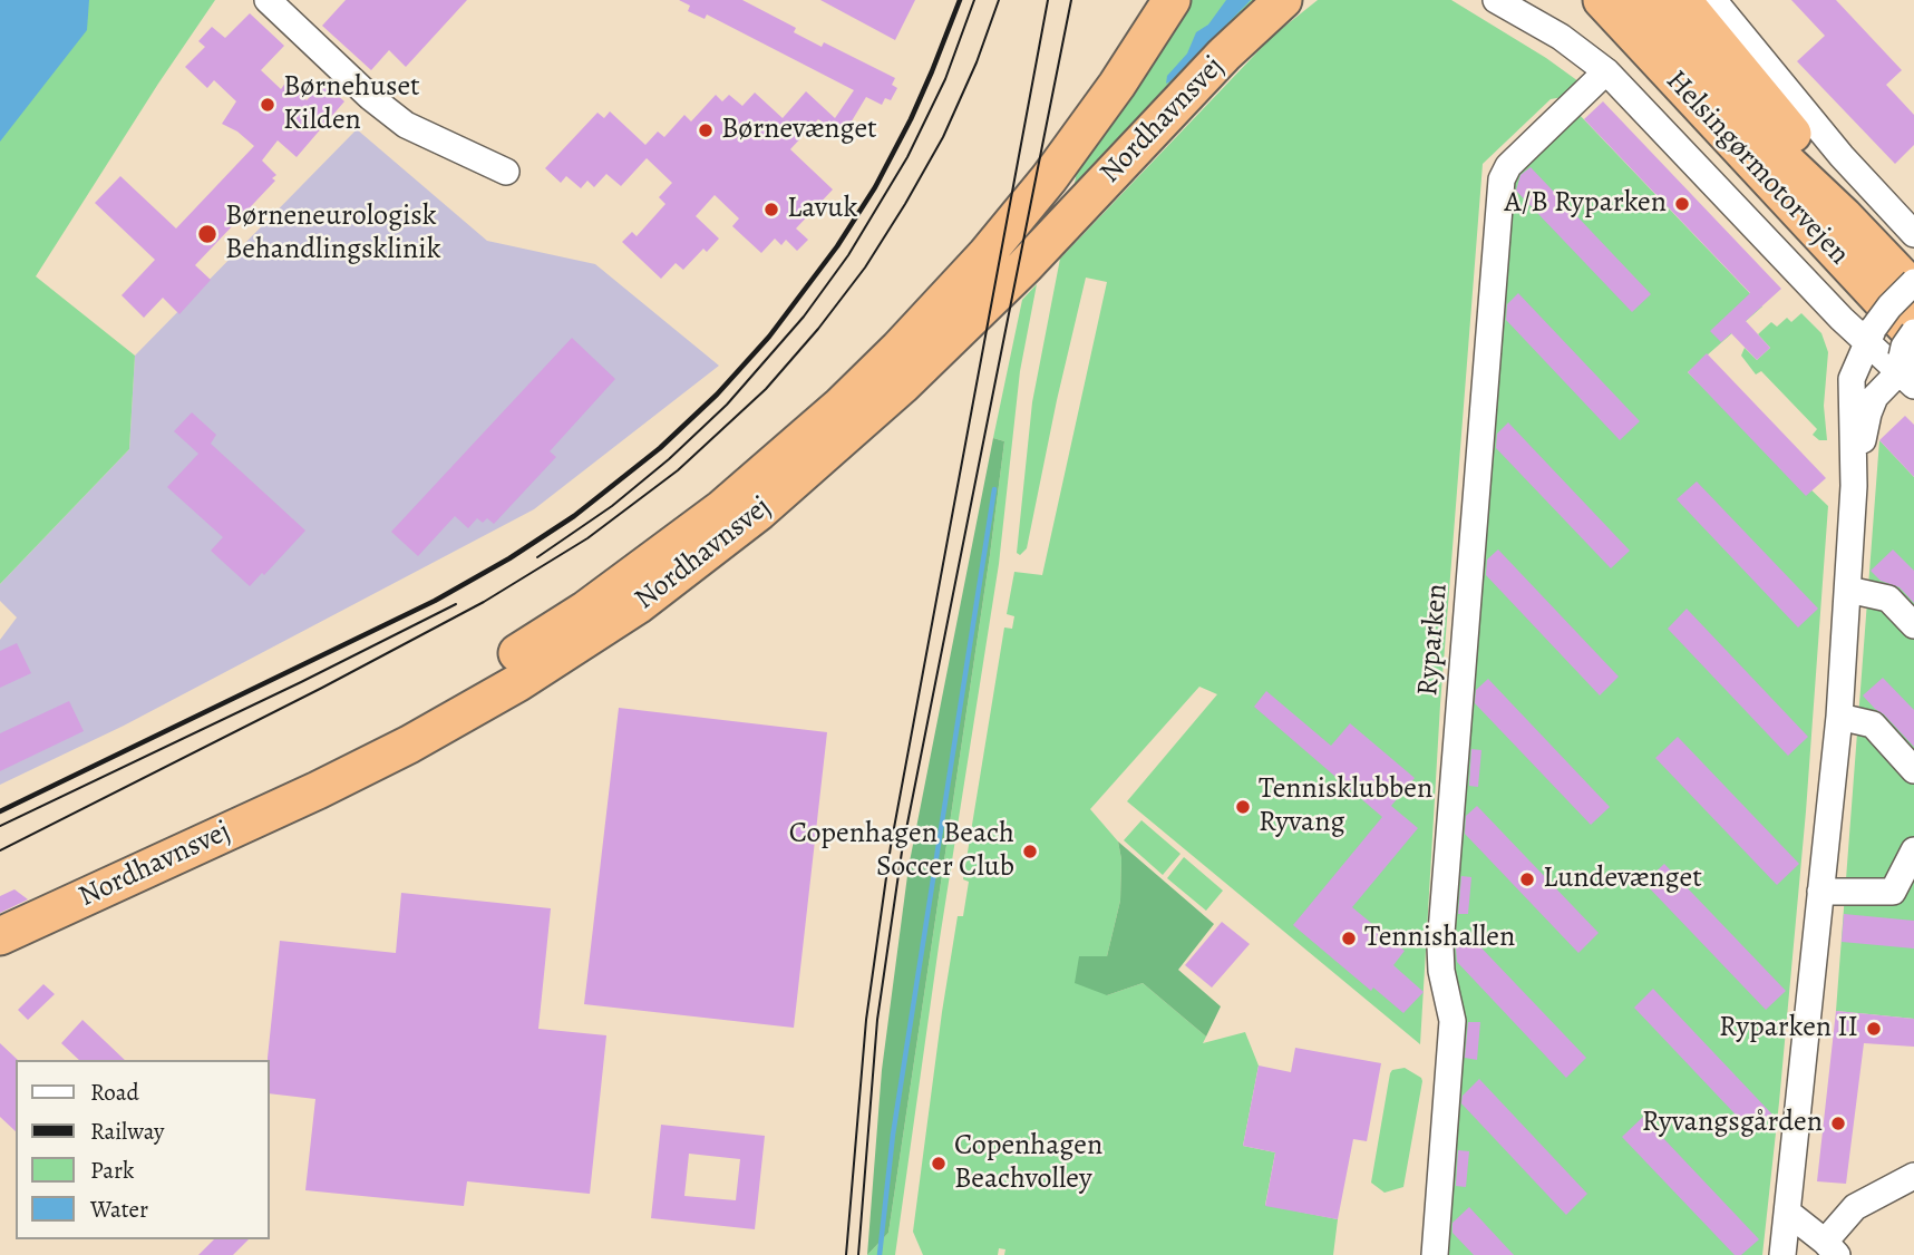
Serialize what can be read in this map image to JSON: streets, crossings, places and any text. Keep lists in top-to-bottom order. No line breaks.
{"streets":{"highway":["Nordhavnsvej","Helsingørmotorvejen"],"street":["Ryparken"]},"places":["Børnehuset Kilden","Børnevænget","A/B Ryparken","Lavuk","Børneneurologisk Behandlingsklinik","Tennisklubben Ryvang","Copenhagen Beach Soccer Club","Lundevænget","Tennishallen","Ryparken II","Ryvangsgården","Copenhagen Beachvolley"],"legend":["Road","Railway","Park","Water"]}
